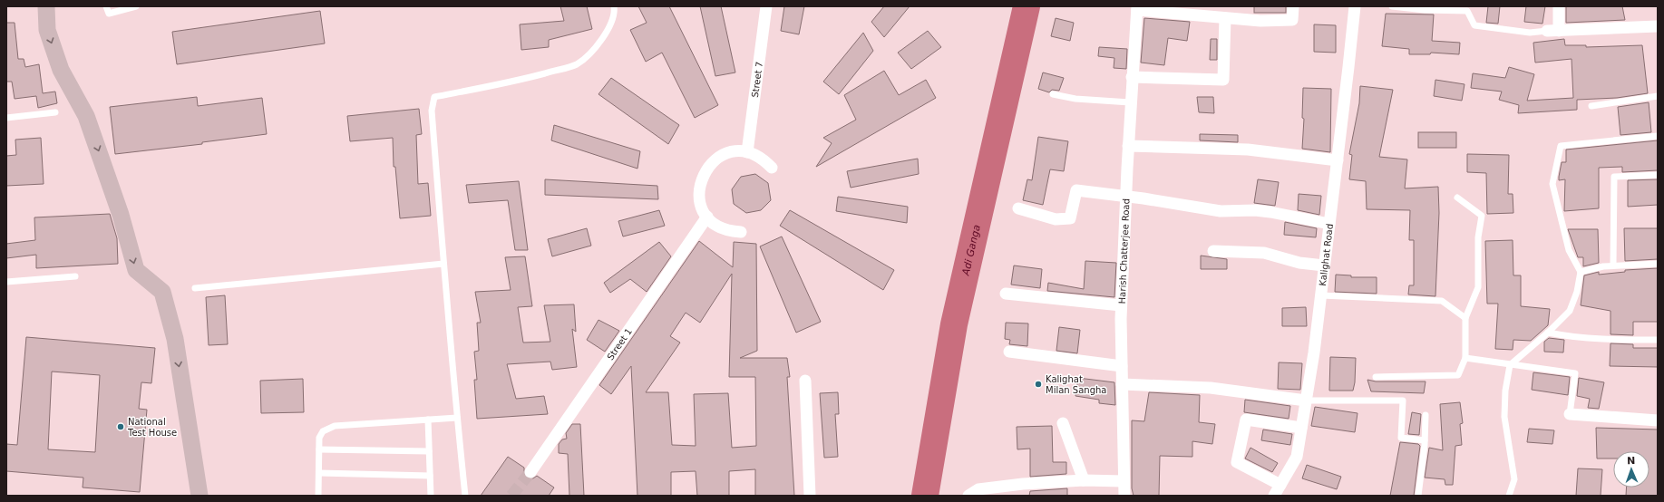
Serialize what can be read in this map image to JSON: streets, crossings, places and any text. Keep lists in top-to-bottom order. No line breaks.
{"streets":{"street":["Street 7","Harish Chatterjee Road","Kalighat Road","Street 1"]},"water":["Adi Ganga"],"places":["Kalighat Milan Sangha","National Test House"],"north":"top"}
